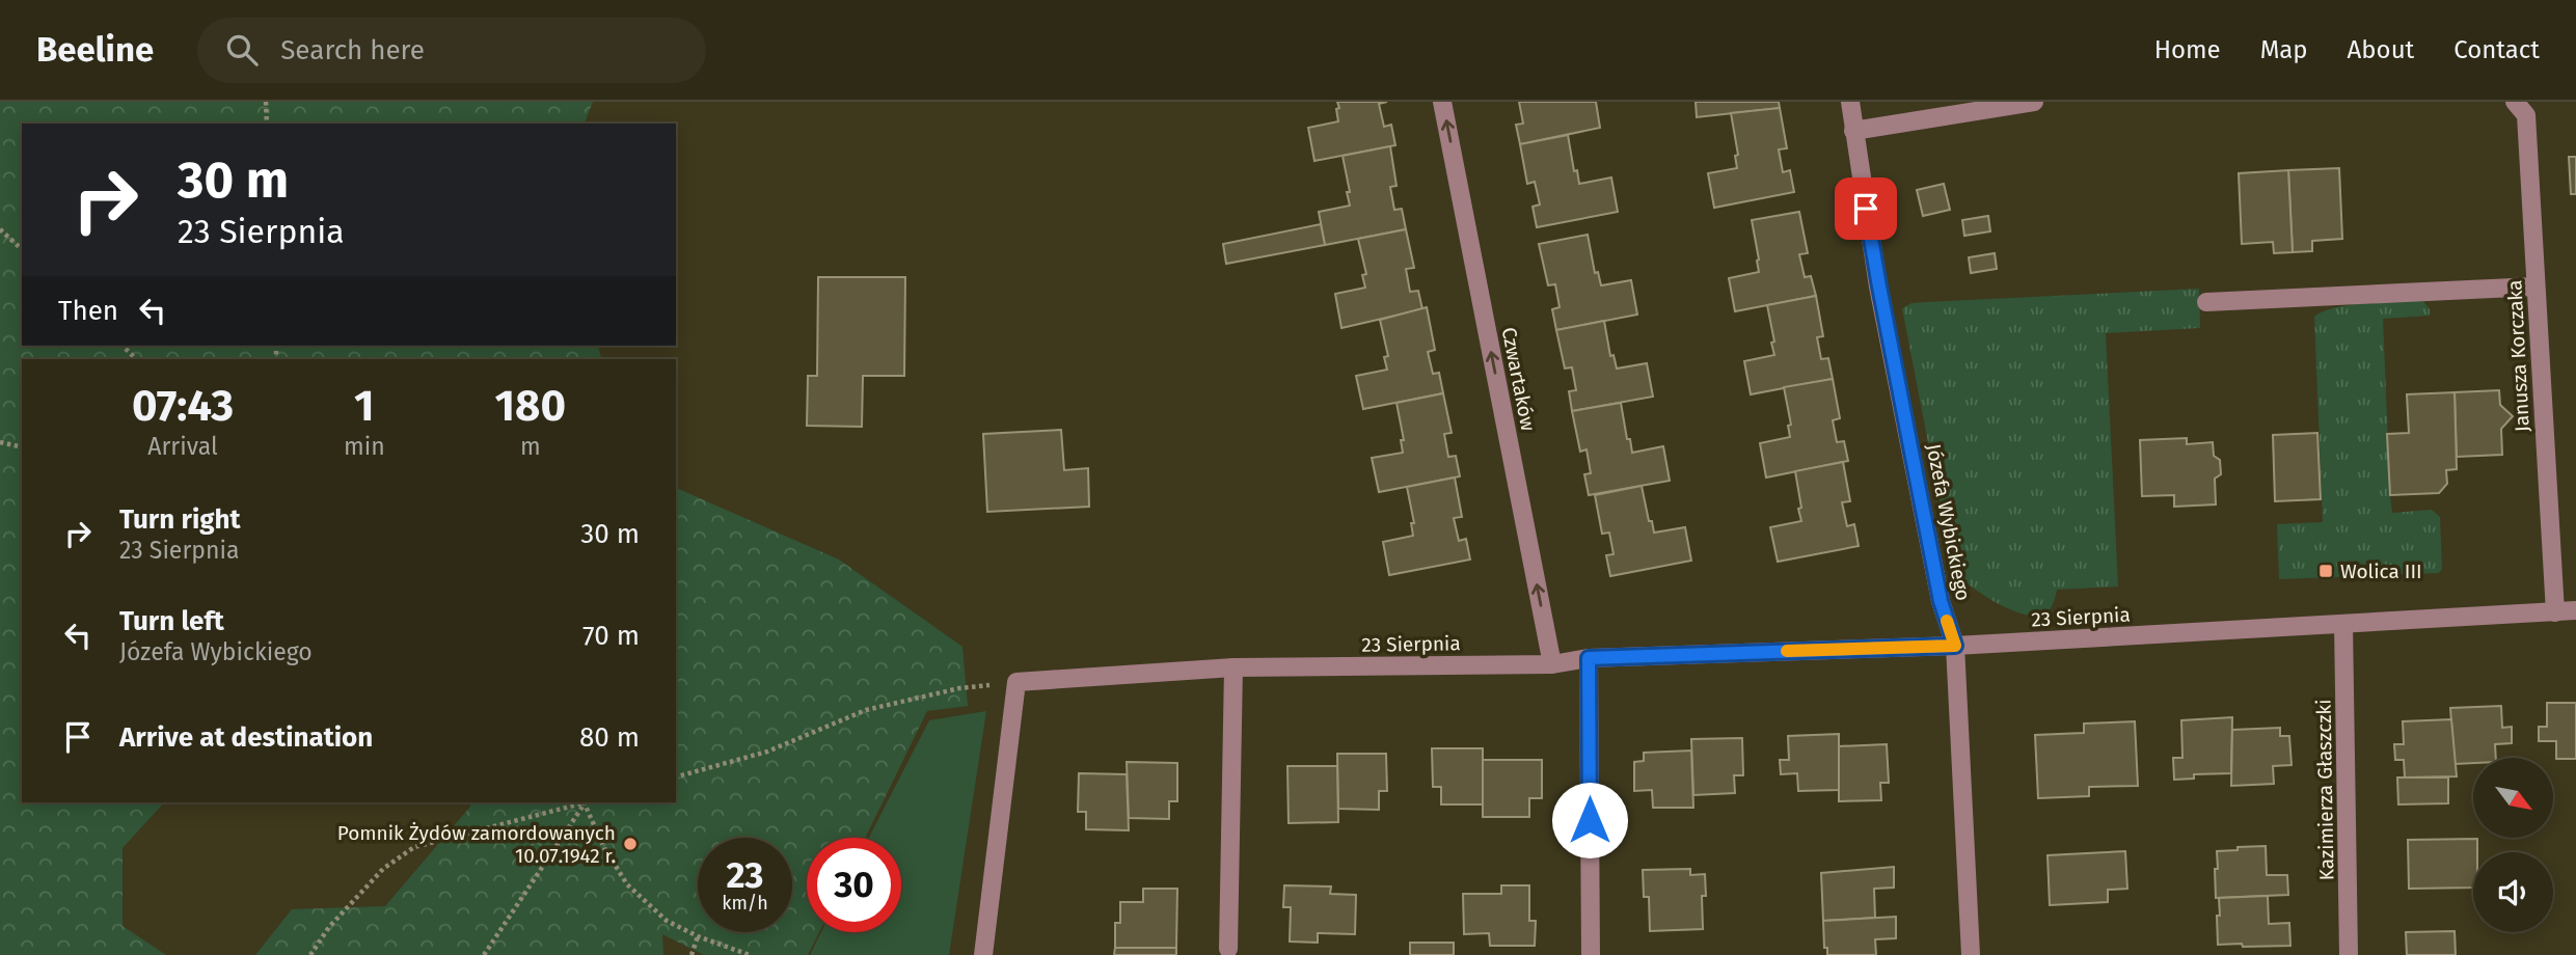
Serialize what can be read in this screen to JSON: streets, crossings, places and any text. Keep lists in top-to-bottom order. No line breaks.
{"streets":{"street":["Janusza Korczaka","Czwartaków","Józefa Wybickiego","23 Sierpnia","Kazimierza Głaszczki"]},"crossings":[["Janusza Korczaka","23 Sierpnia"],["Czwartaków","23 Sierpnia"],["Józefa Wybickiego","23 Sierpnia"],["23 Sierpnia","Kazimierza Głaszczki"]],"one_way":["Czwartaków"],"places":{"transit":["Wolica III"],"other":["Pomnik Żydów zamordowanych 10.07.1942 r."]},"north":"bottom right","page":{"header":"Beeline","search":"Search here","nav":["Home","Map","About","Contact"],"turn":["30 m","23 Sierpnia"],"then":"Then","eta":["07:43","Arrival","1","min","180","m"],"list":[{"name":"Turn right","note":"23 Sierpnia","value":"30 m"},{"name":"Turn left","note":"Józefa Wybickiego","value":"70 m"},{"name":"Arrive at destination","value":"80 m"}],"speed":"23 km/h","limit":"30"}}
